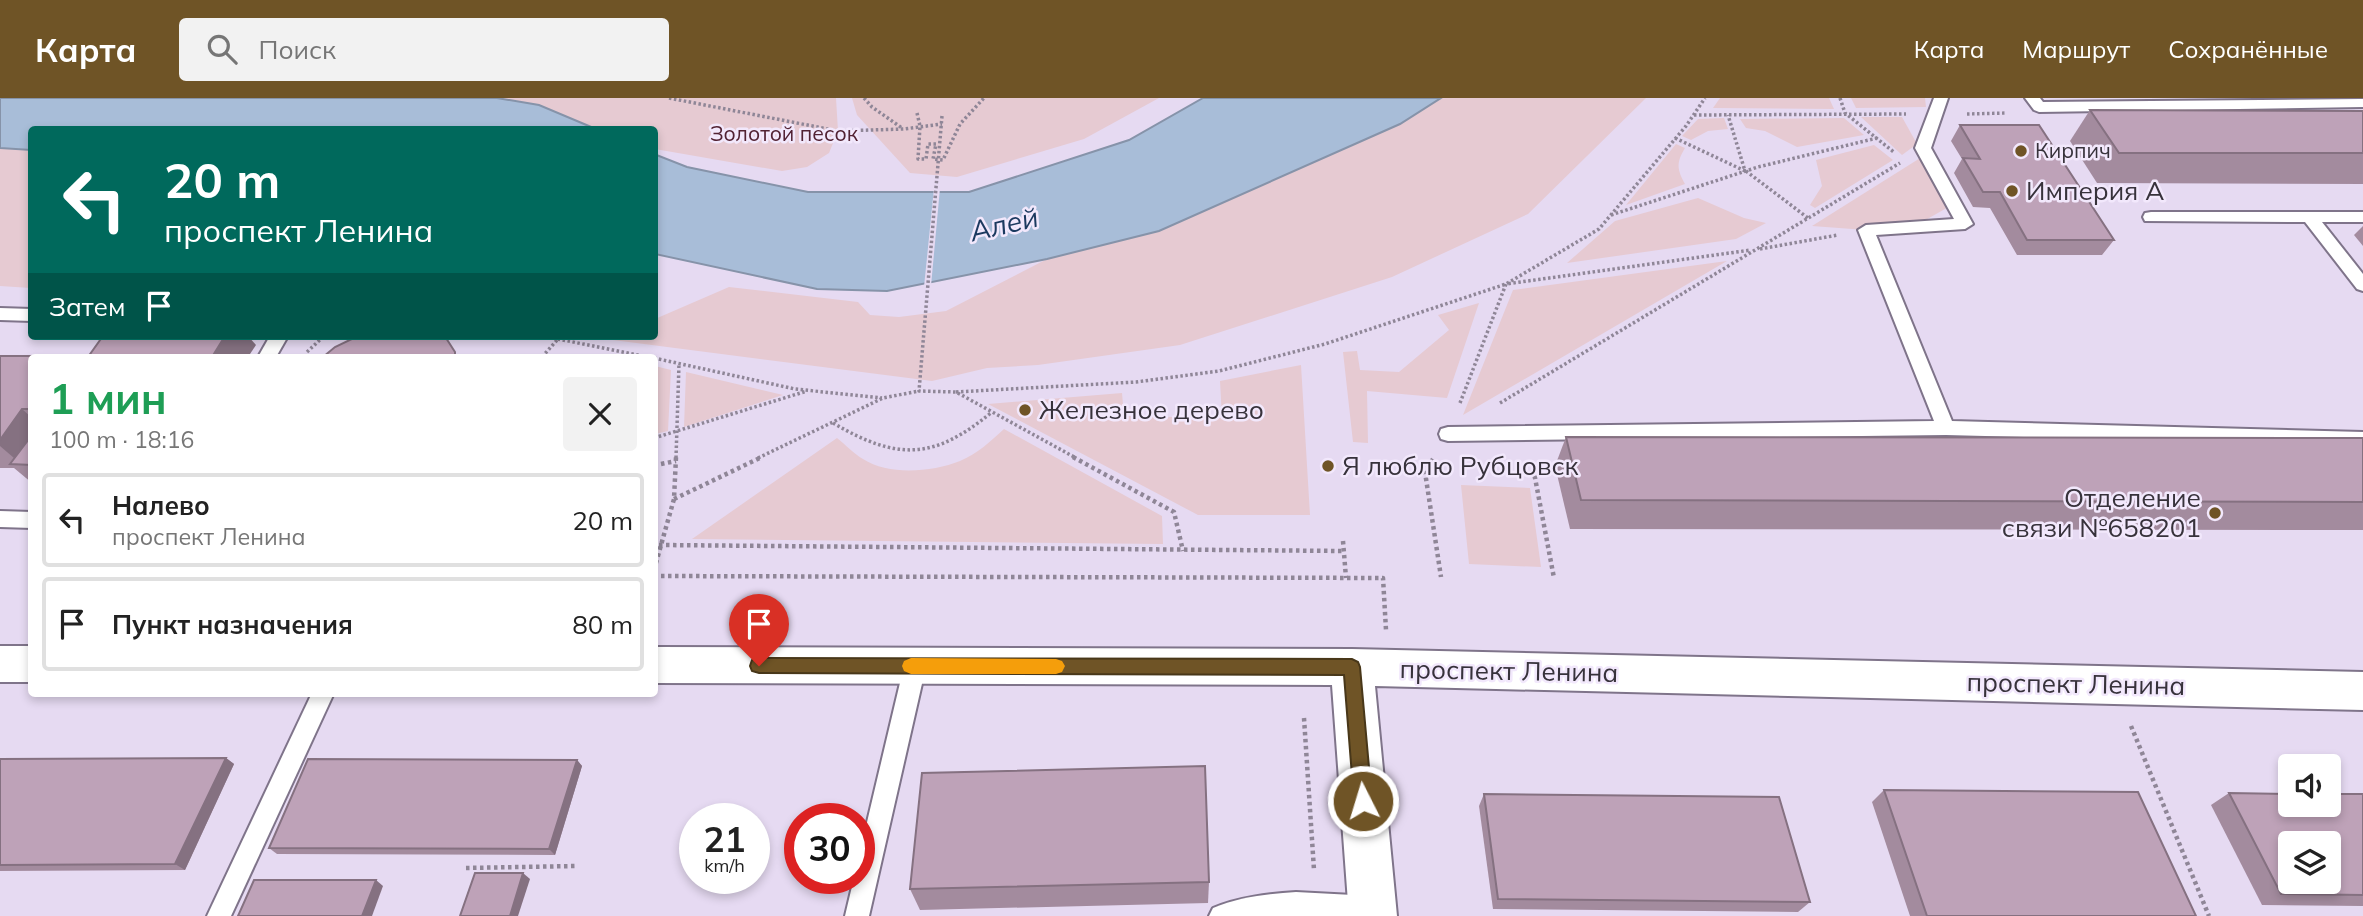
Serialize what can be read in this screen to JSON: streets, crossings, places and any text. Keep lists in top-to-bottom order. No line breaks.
{"streets":{"street":["проспект Ленина"]},"water":["Алей"],"parks":["Золотой песок"],"places":["Кирпич","Империя А","Железное дерево","Я люблю Рубцовск","Отделение связи №658201"],"page":{"header":"Карта","search":"Поиск","nav":["Карта","Маршрут","Сохранённые"],"turn":["20 m","проспект Ленина"],"then":"Затем","heading":["1 мин","100 m · 18:16"],"list":[{"name":"Налево","note":"проспект Ленина","value":"20 m"},{"name":"Пункт назначения","value":"80 m"}],"speed":"21 km/h","limit":"30"}}
